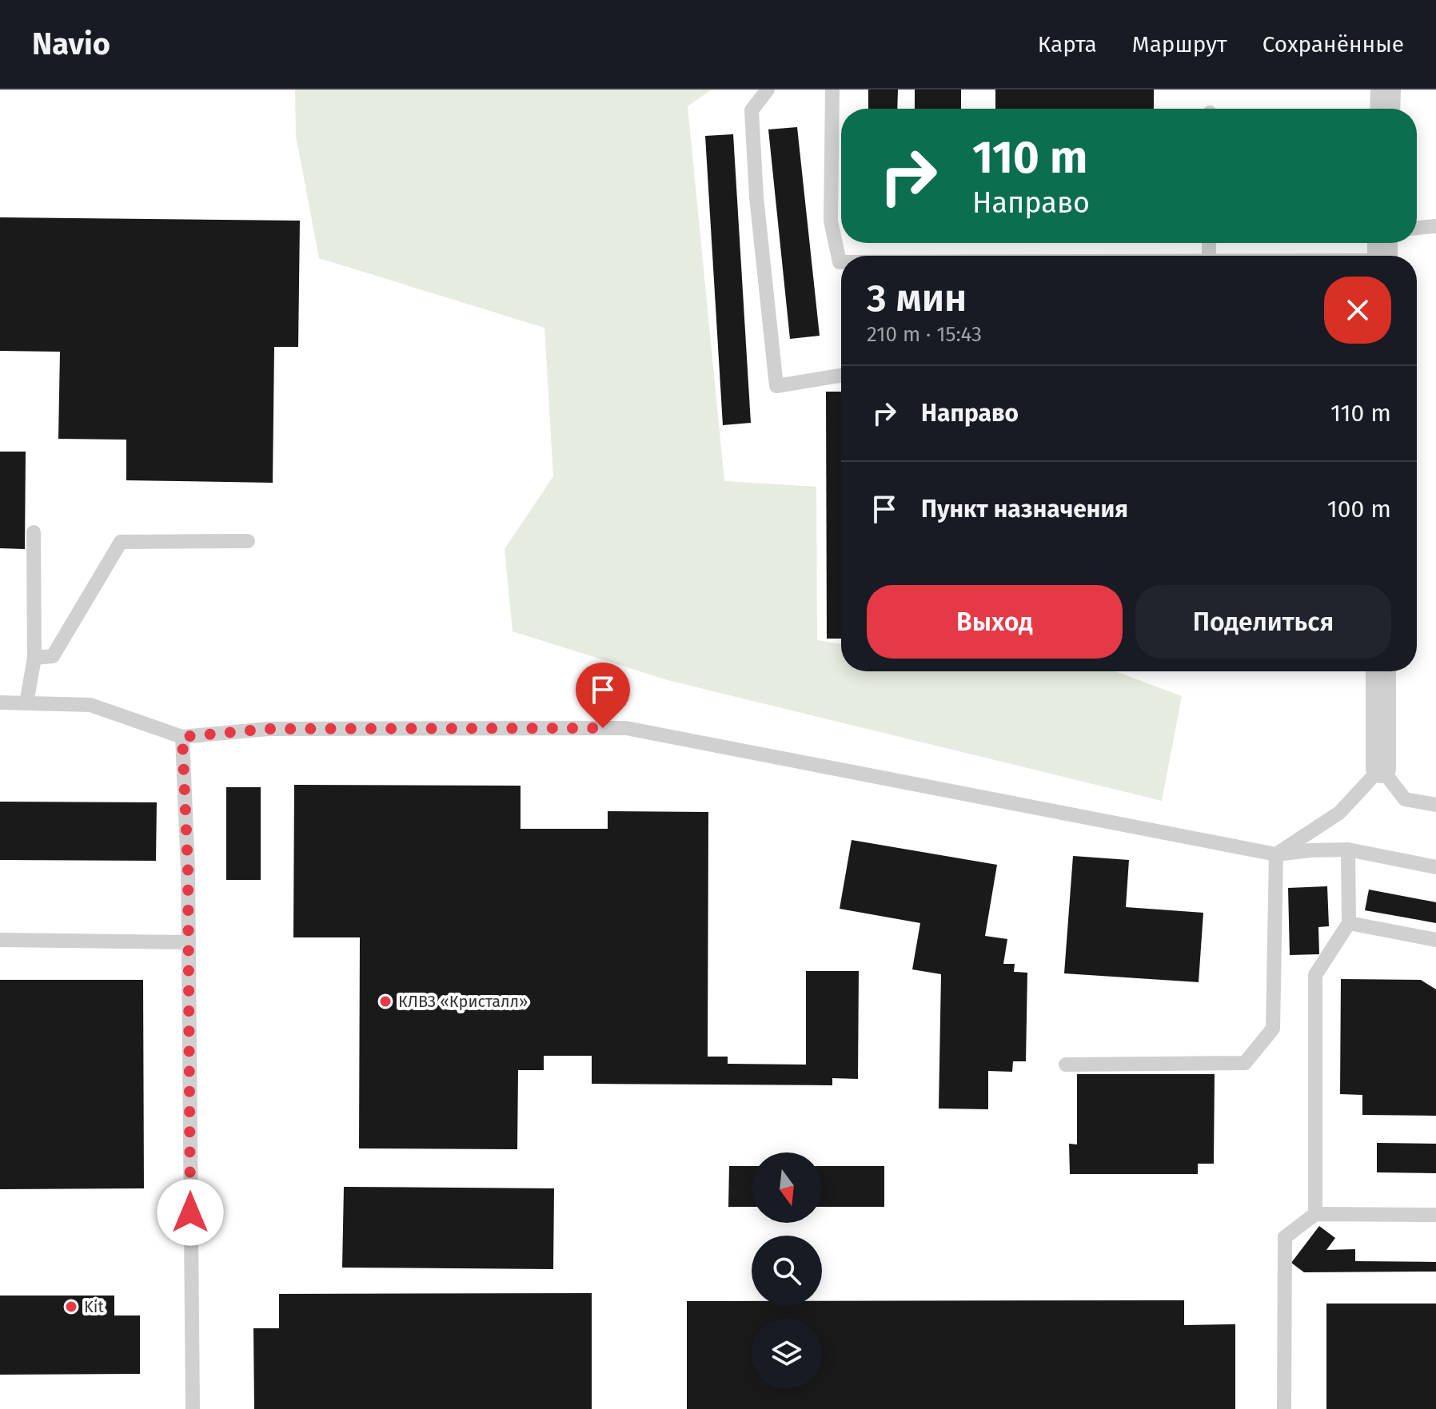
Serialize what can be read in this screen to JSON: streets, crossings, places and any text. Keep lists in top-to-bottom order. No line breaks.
{"places":["КЛВЗ «Кристалл»","Kit"],"north":"bottom","page":{"header":"Navio","nav":["Карта","Маршрут","Сохранённые"],"turn":["110 m","Направо"],"heading":["3 мин","210 m · 15:43"],"list":[{"name":"Направо","value":"110 m"},{"name":"Пункт назначения","value":"100 m"}],"buttons":["Выход","Поделиться"]}}
